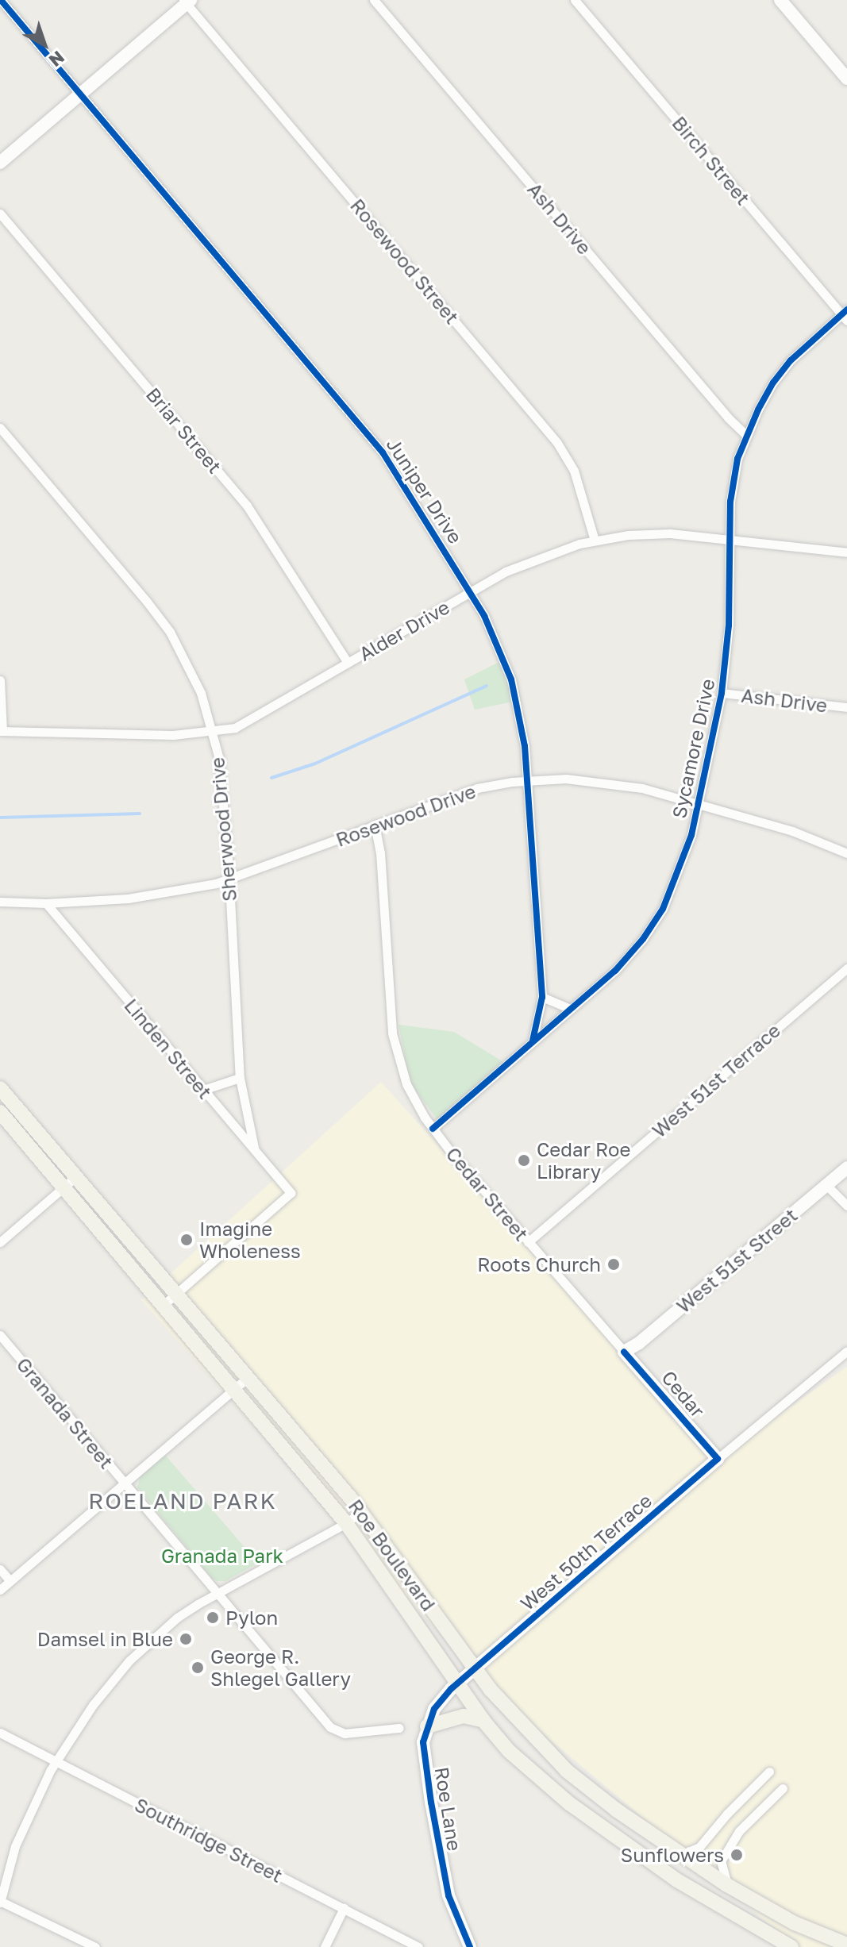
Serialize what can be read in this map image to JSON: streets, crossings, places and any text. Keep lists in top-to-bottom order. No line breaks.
{"streets":{"main road":["Roe Boulevard"],"street":["Birch Street","Ash Drive","Rosewood Street","Briar Street","Juniper Drive","Alder Drive","Sycamore Drive","Rosewood Drive","Sherwood Drive","Linden Street","West 51st Terrace","Cedar Street","West 51st Street","Cedar","Granada Street","West 50th Terrace","Roe Lane","Southridge Street"]},"crossings":[["Birch Street","Sycamore Drive"],["Ash Drive","Sycamore Drive"],["Rosewood Street","Alder Drive"],["Briar Street","Alder Drive"],["Juniper Drive","Alder Drive"],["Juniper Drive","Sycamore Drive"],["Juniper Drive","Rosewood Drive"],["Alder Drive","Sycamore Drive"],["Alder Drive","Sherwood Drive"],["Sycamore Drive","Rosewood Drive"],["Sycamore Drive","Cedar Street"],["Rosewood Drive","Sherwood Drive"],["Rosewood Drive","Linden Street"],["Rosewood Drive","Cedar Street"],["Sherwood Drive","Linden Street"],["Linden Street","Roe Boulevard"],["West 51st Terrace","Cedar Street"],["Cedar Street","West 51st Street"],["Cedar Street","Cedar"],["West 51st Street","Cedar"],["Cedar","West 50th Terrace"],["West 50th Terrace","Roe Boulevard"],["West 50th Terrace","Roe Lane"],["Roe Boulevard","Roe Lane"]],"districts":["ROELAND PARK"],"parks":["Granada Park"],"places":["Cedar Roe Library","Imagine Wholeness","Roots Church","Pylon","Damsel in Blue","George R. Shlegel Gallery","Sunflowers"],"north":"bottom right"}
